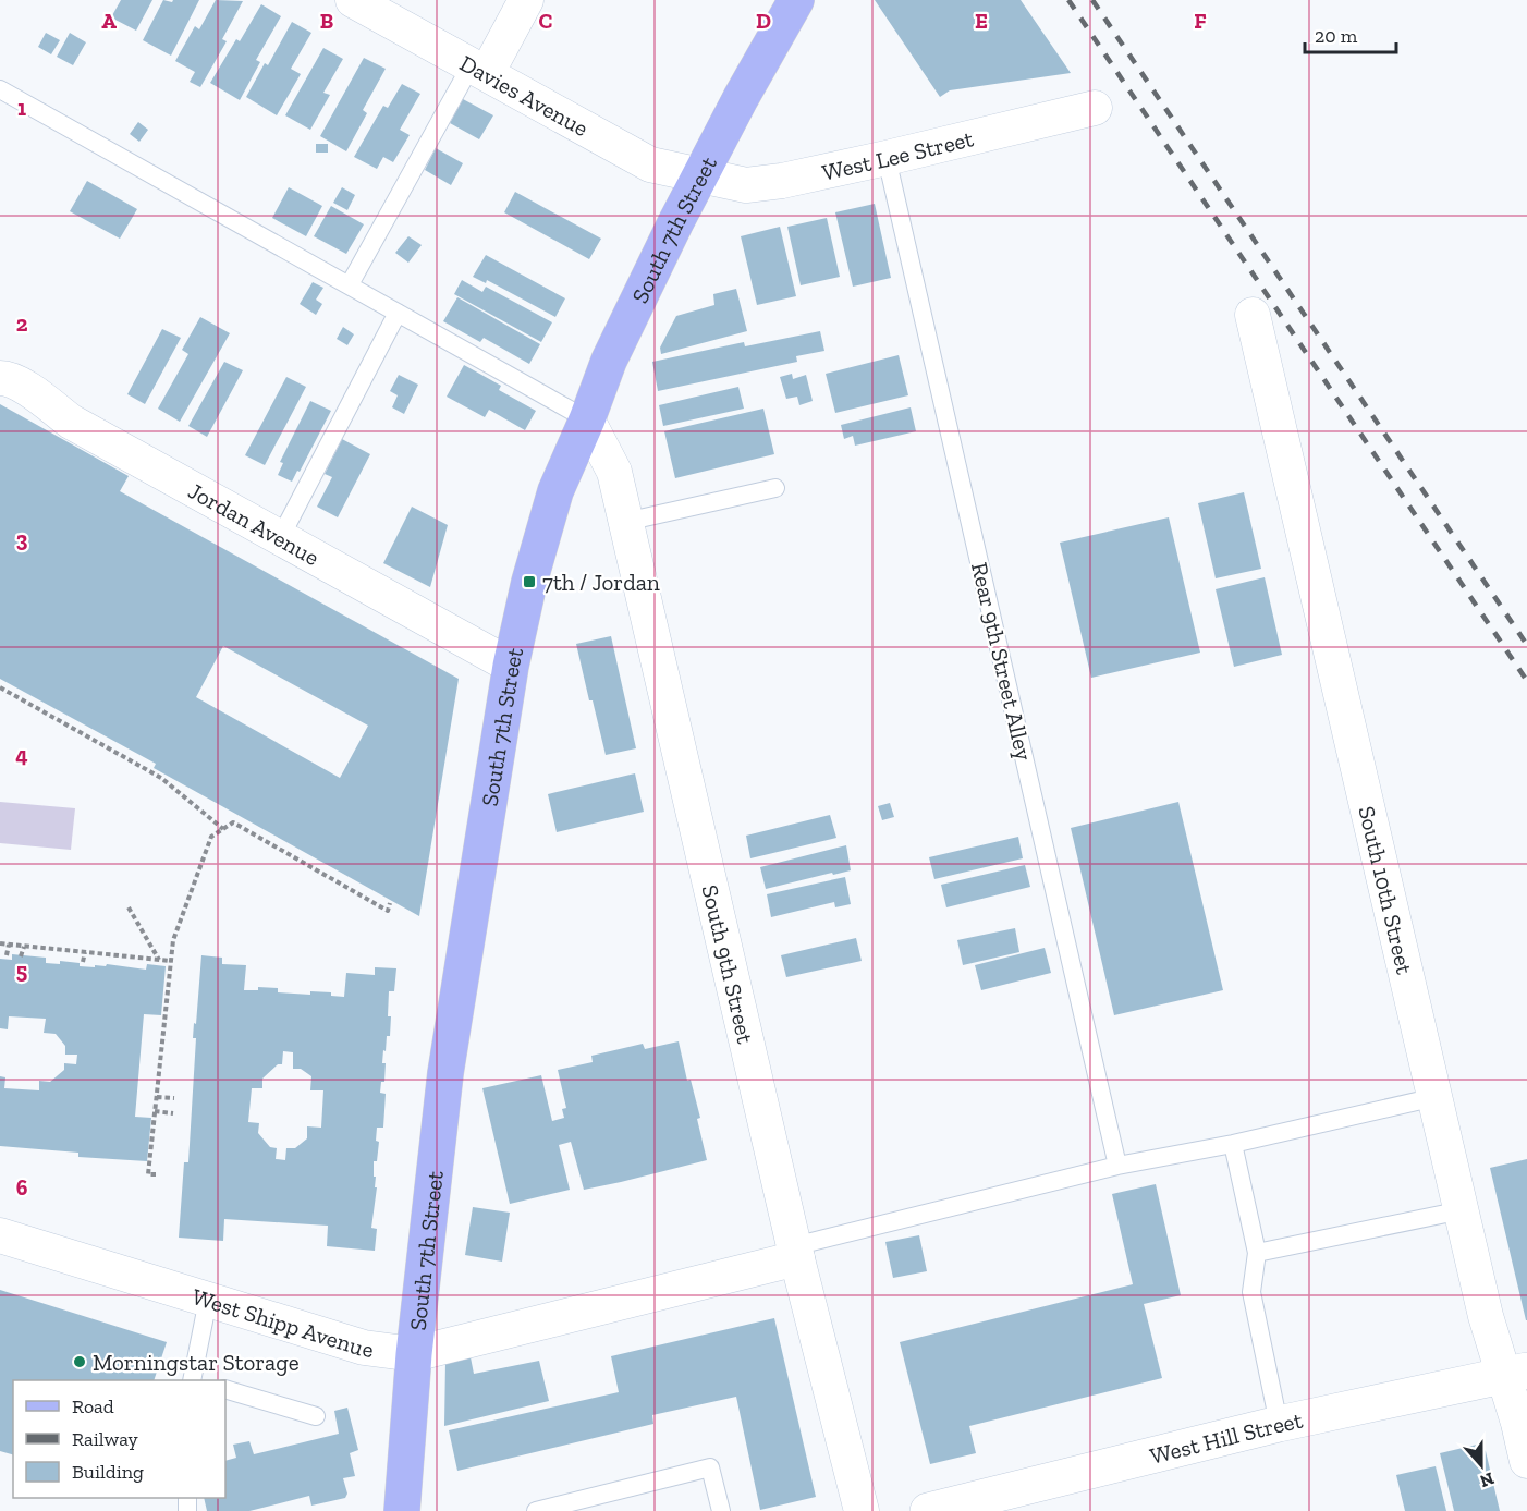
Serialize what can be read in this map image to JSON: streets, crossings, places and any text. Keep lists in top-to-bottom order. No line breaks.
{"streets":{"main road":["South 7th Street"],"street":["Davies Avenue","West Lee Street","Jordan Avenue","South 10th Street","South 9th Street","West Shipp Avenue","West Hill Street"],"lane":["Rear 9th Street Alley"]},"crossings":[["Davies Avenue","West Lee Street"],["Davies Avenue","South 7th Street"],["West Lee Street","South 7th Street"],["West Lee Street","Rear 9th Street Alley"],["South 7th Street","Jordan Avenue"],["South 7th Street","South 9th Street"],["South 7th Street","West Shipp Avenue"],["South 10th Street","West Hill Street"],["South 9th Street","West Shipp Avenue"]],"places":{"transit":["7th / Jordan"],"other":["Morningstar Storage"]},"legend":["Road","Railway","Building"],"scale_bar":"20 m","north":"bottom","grid":{"columns":["A","B","C","D","E","F"],"rows":["1","2","3","4","5","6"]}}
